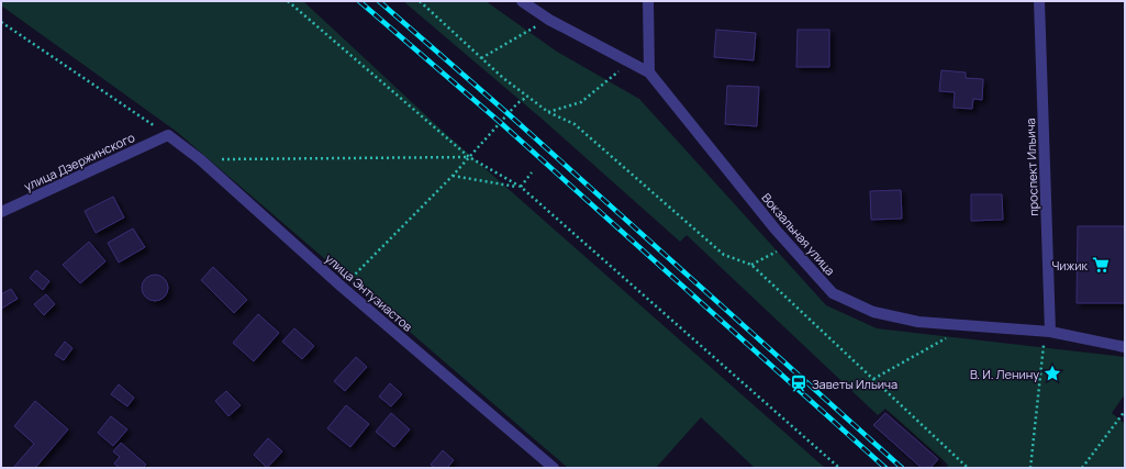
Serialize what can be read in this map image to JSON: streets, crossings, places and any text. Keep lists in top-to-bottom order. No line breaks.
{"streets":{"street":["улица Дзержинского","проспект Ильича","Вокзальная улица","улица Энтузиастов"]},"crossings":[["улица Дзержинского","улица Энтузиастов"],["проспект Ильича","Вокзальная улица"]],"places":{"supermarket":["Чижик"],"place":["В. И. Ленину"],"station":["Заветы Ильича"]}}
